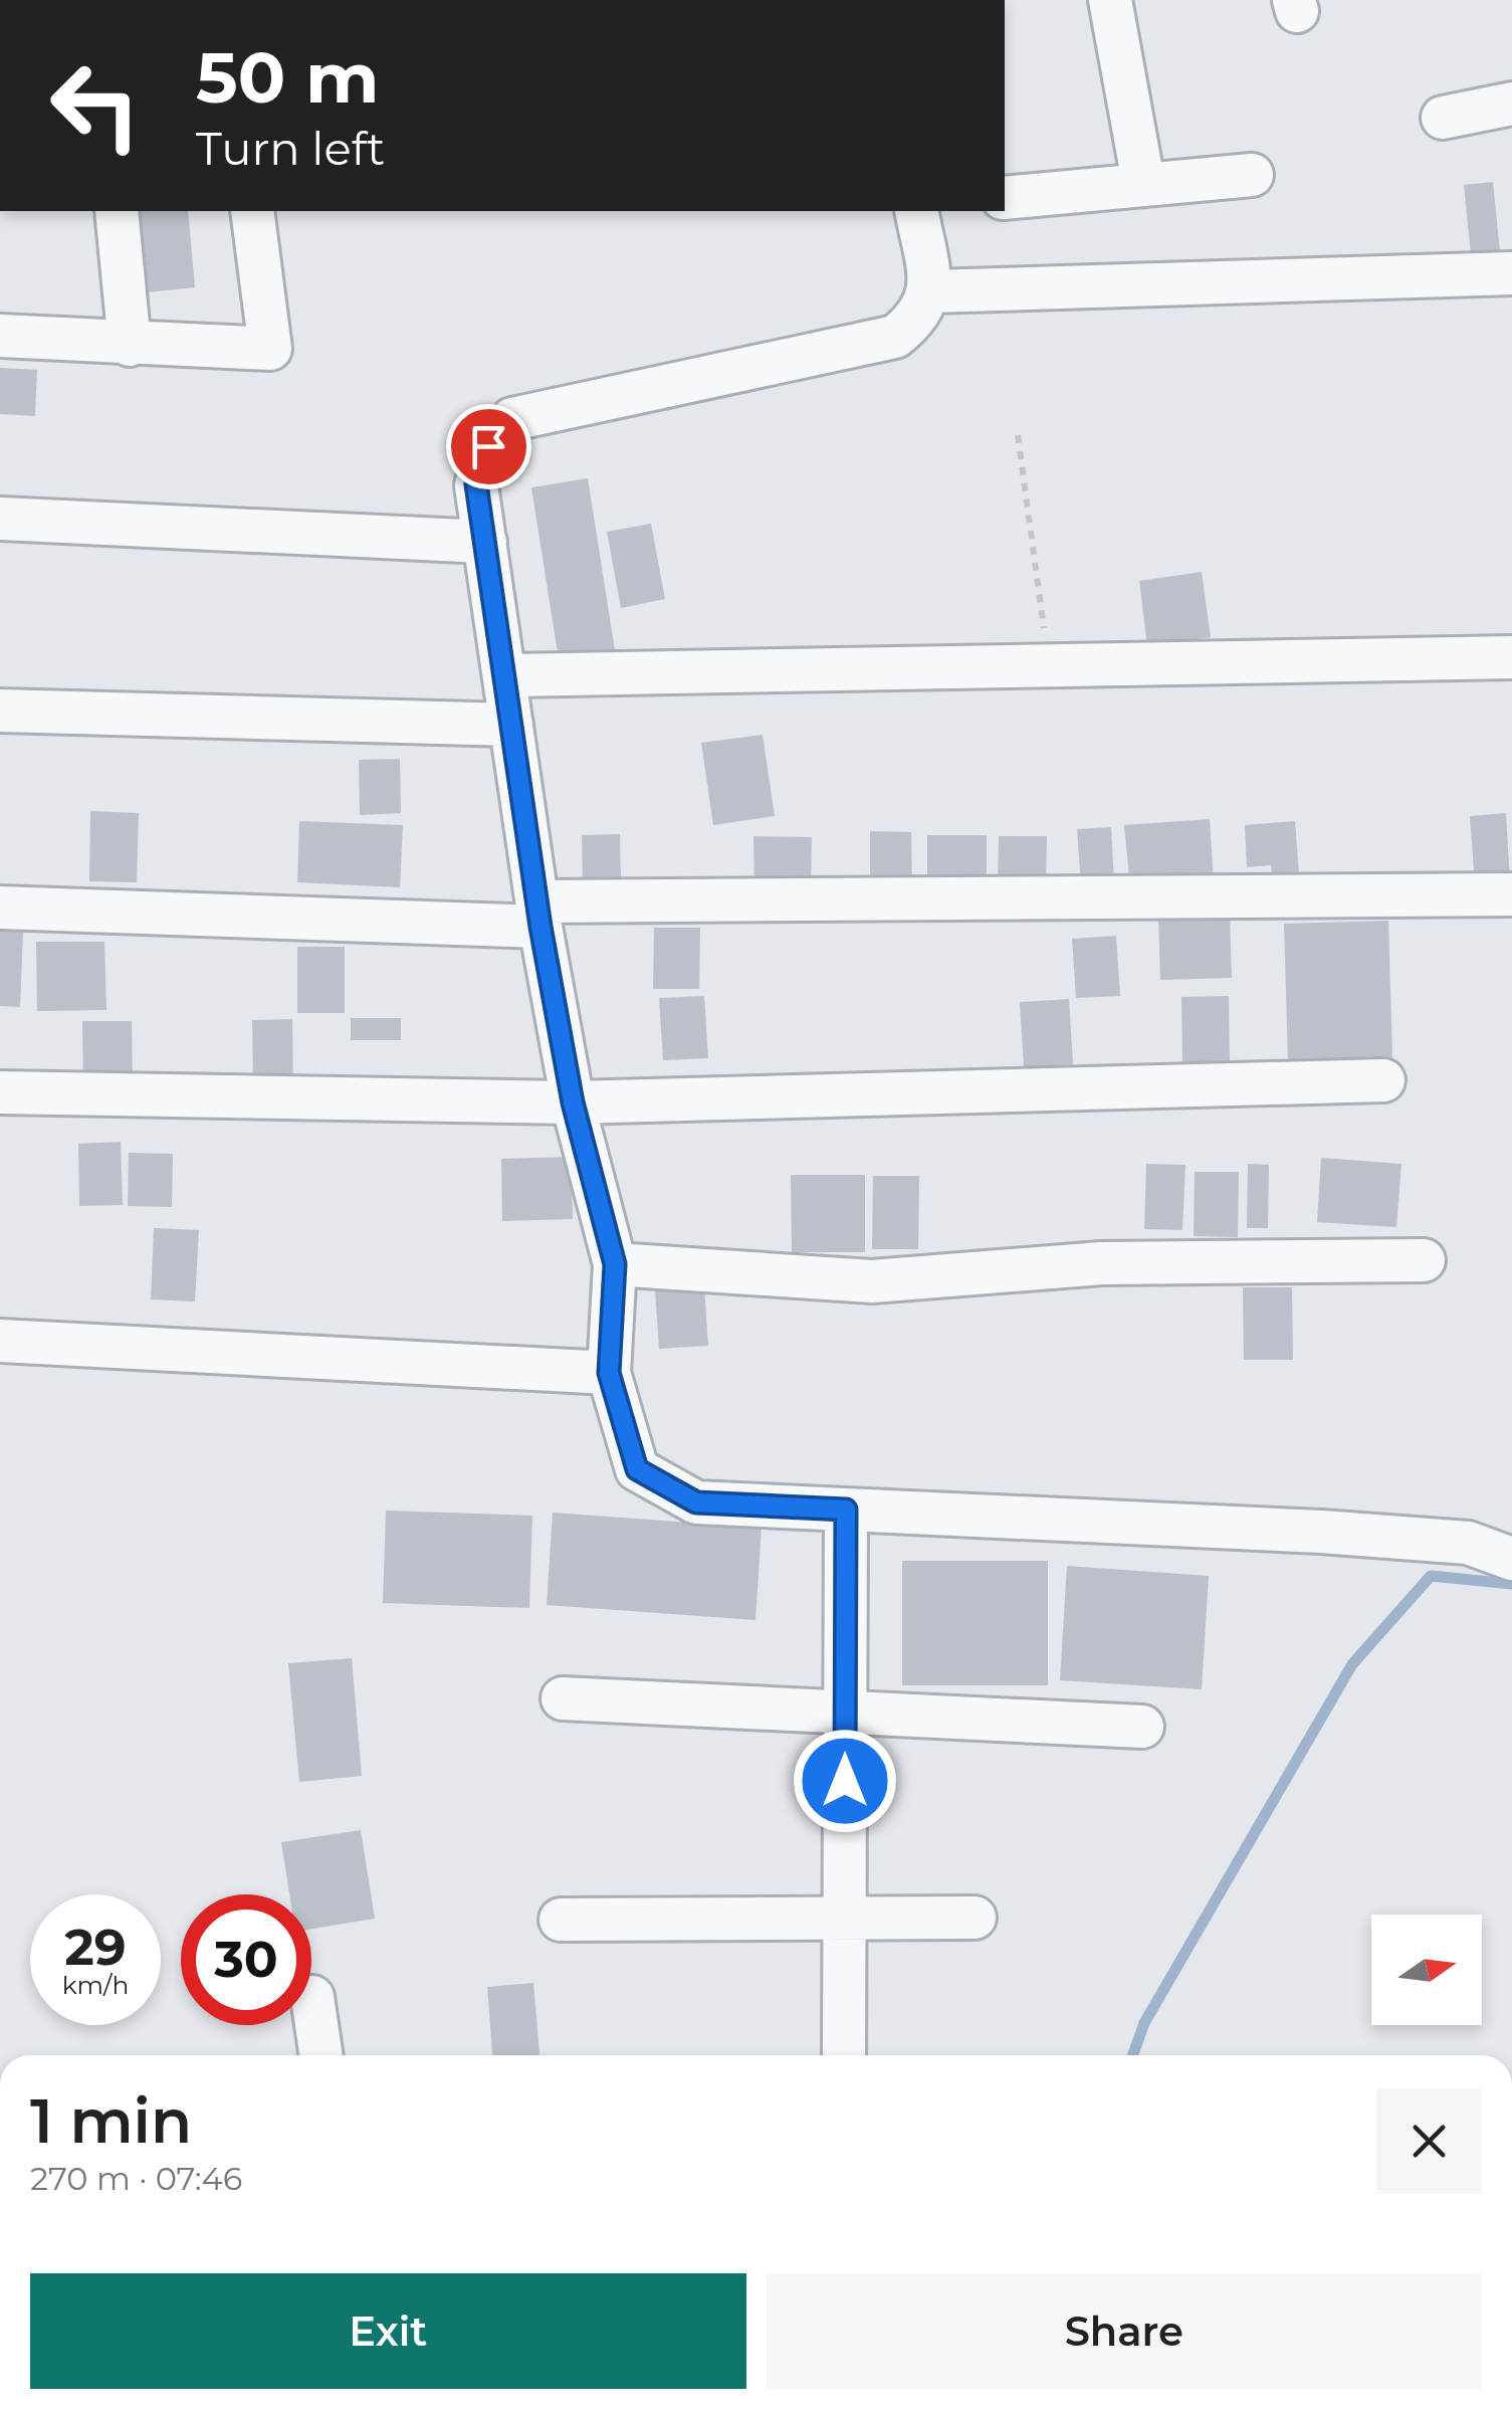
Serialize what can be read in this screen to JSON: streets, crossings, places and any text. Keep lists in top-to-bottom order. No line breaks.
{"north":"right","page":{"turn":["50 m","Turn left"],"speed":"29 km/h","limit":"30","heading":["1 min","270 m · 07:46"],"buttons":["Exit","Share"]}}
